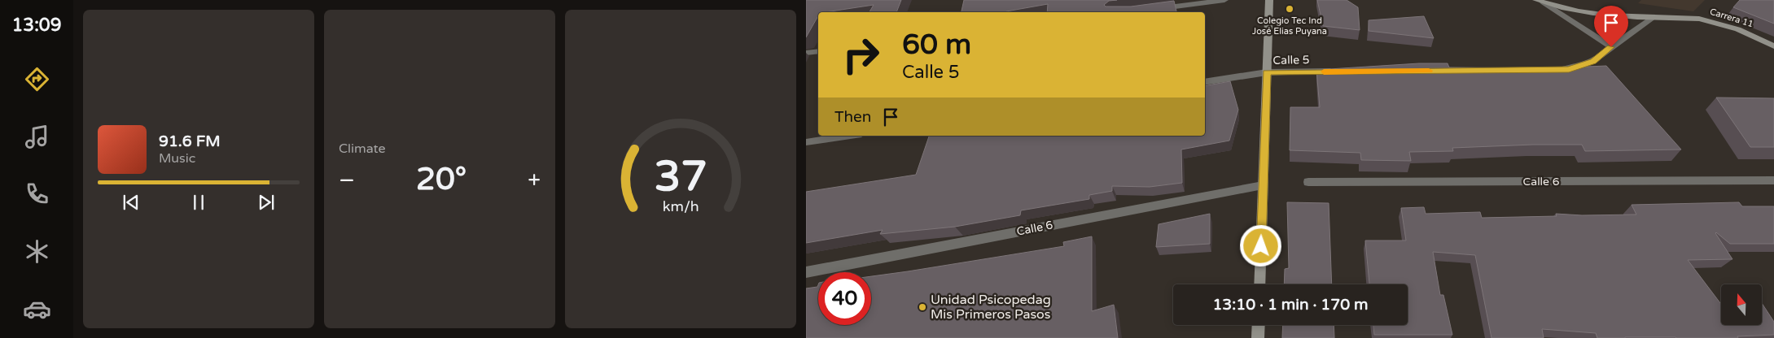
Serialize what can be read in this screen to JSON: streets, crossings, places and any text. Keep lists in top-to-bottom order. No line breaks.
{"streets":{"street":["Carrera 11","Calle 5","Calle 6"]},"places":["Colegio Tec Ind José Elias Puyana","Unidad Psicopedag Mis Primeros Pasos"],"north":"top","page":{"tabs":"13:09","tile":"Climate","turn":["60 m","Calle 5"],"then":"Then","song":["91.6 FM","Music"],"heat":["−","20°","+"],"limit":"40","trip":"13:10 · 1 min · 170 m","gauge":["37","km/h"]}}
